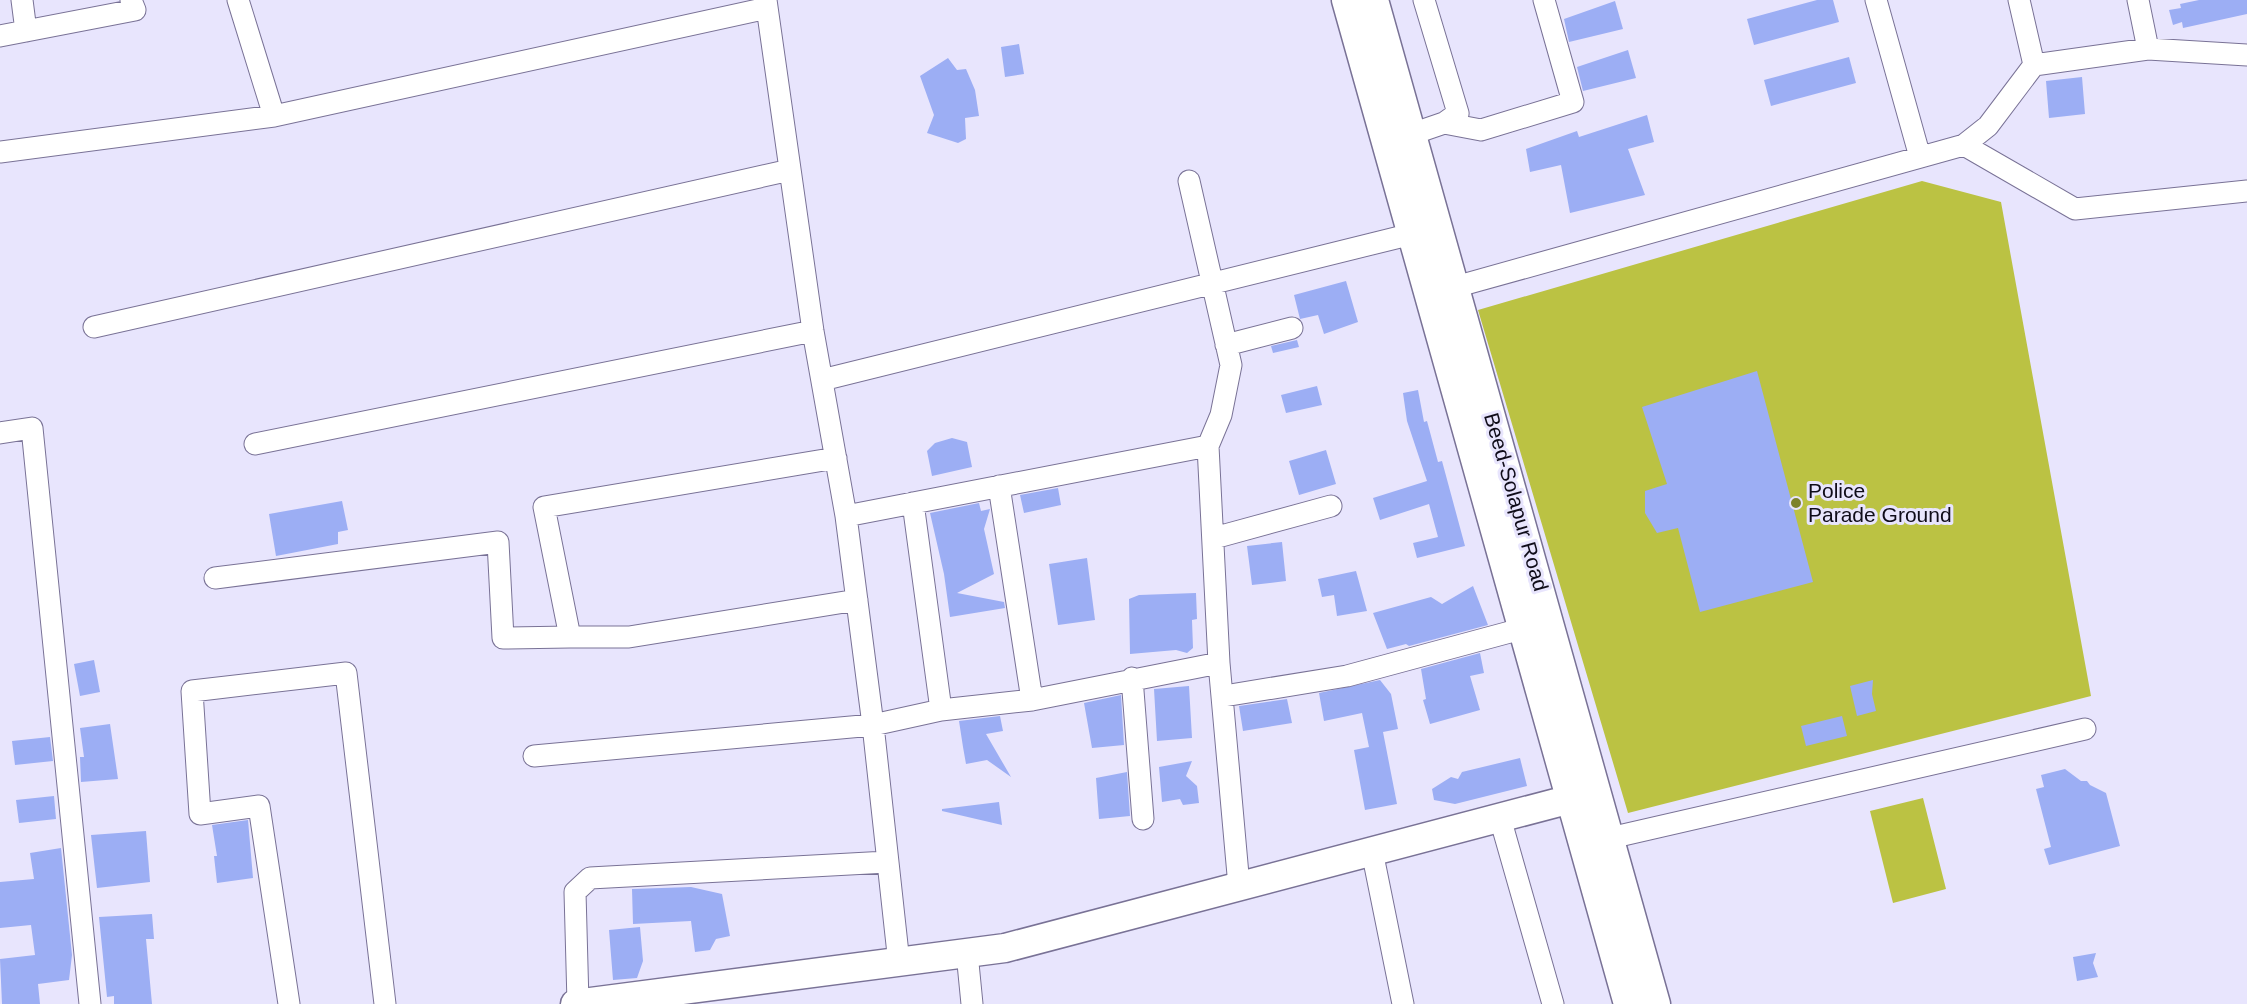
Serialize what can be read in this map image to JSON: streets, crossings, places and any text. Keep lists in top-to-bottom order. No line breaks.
{"streets":{"main road":["Beed-Solapur Road"]},"places":["Police Parade Ground"]}
